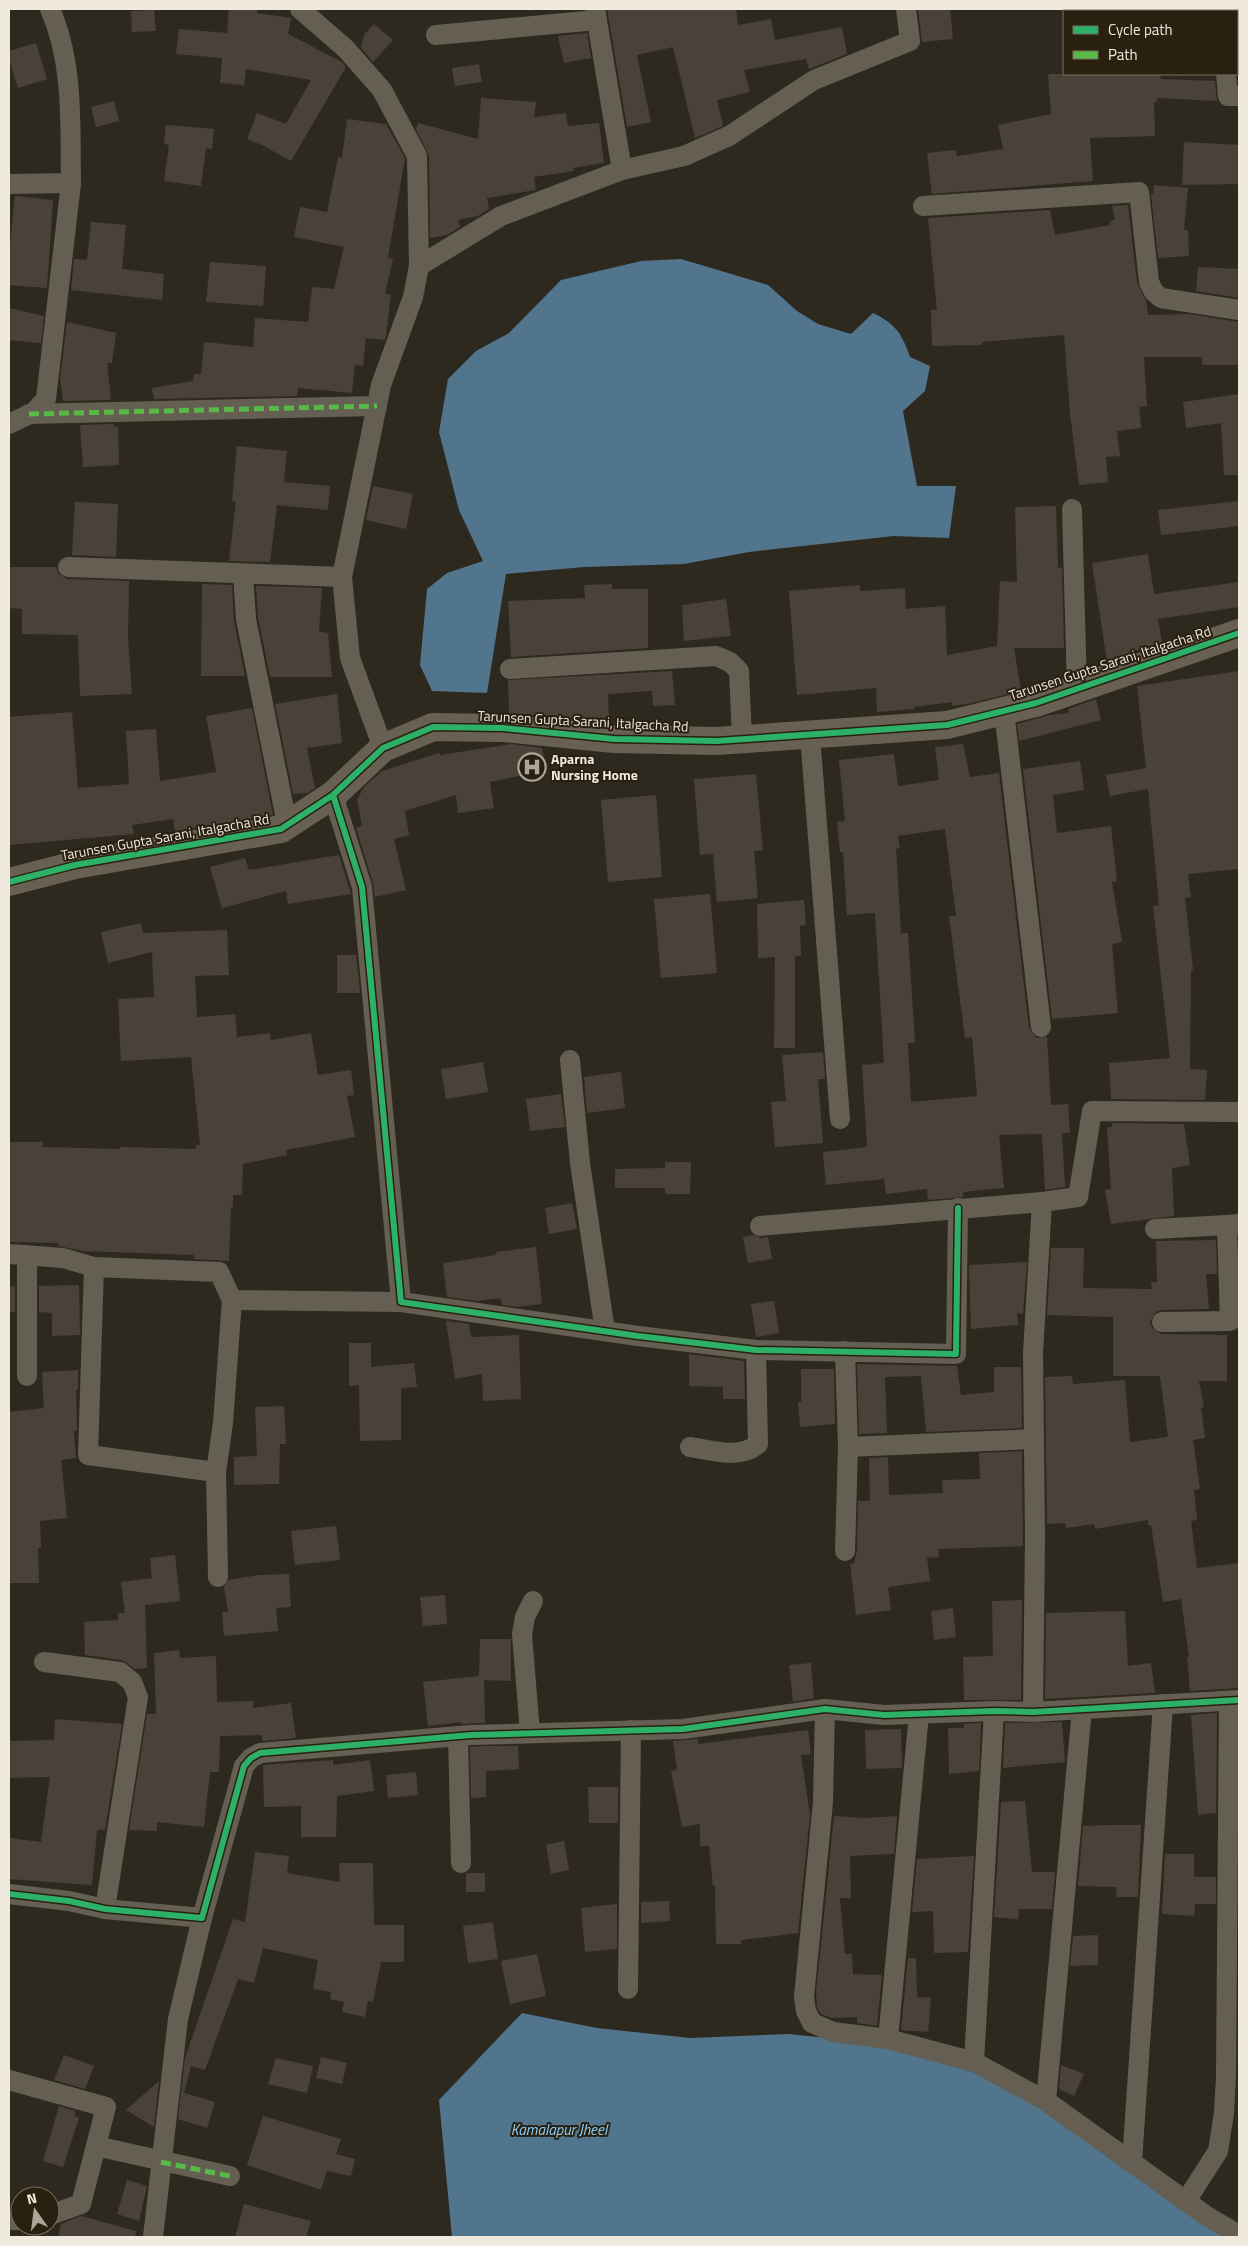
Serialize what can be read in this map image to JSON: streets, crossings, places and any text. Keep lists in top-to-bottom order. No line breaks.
{"streets":{"street":["Tarunsen Gupta Sarani, Italgacha Rd"]},"water":["Kamalapur Jheel"],"places":{"hospital":["Aparna Nursing Home"]},"legend":["Cycle path","Path"],"north":"top"}
